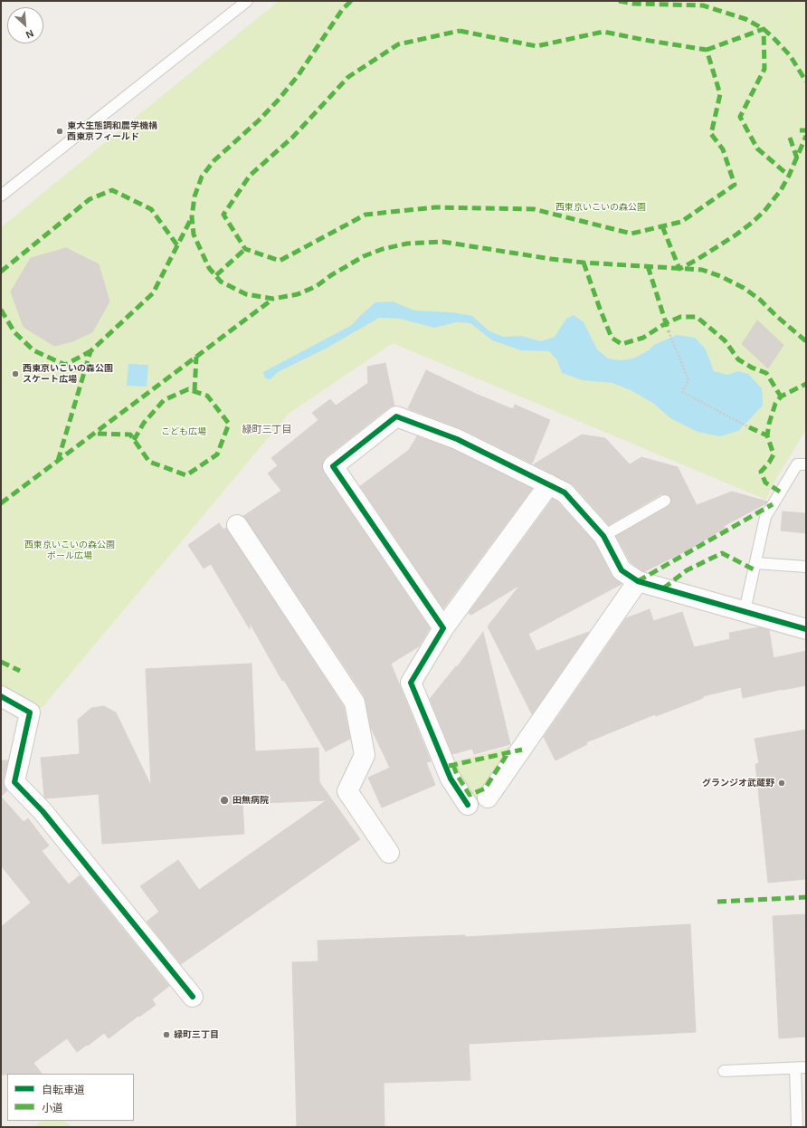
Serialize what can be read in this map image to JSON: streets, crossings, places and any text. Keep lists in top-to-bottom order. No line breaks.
{"districts":["緑町三丁目"],"parks":["西東京いこいの森公園","こども広場","西東京いこいの森公園 ボール広場"],"places":["東大生態調和農学機構 西東京フィールド","西東京いこいの森公園 スケート広場","グランジオ武蔵野","田無病院","緑町三丁目"],"legend":["自転車道","小道"],"north":"bottom right"}
